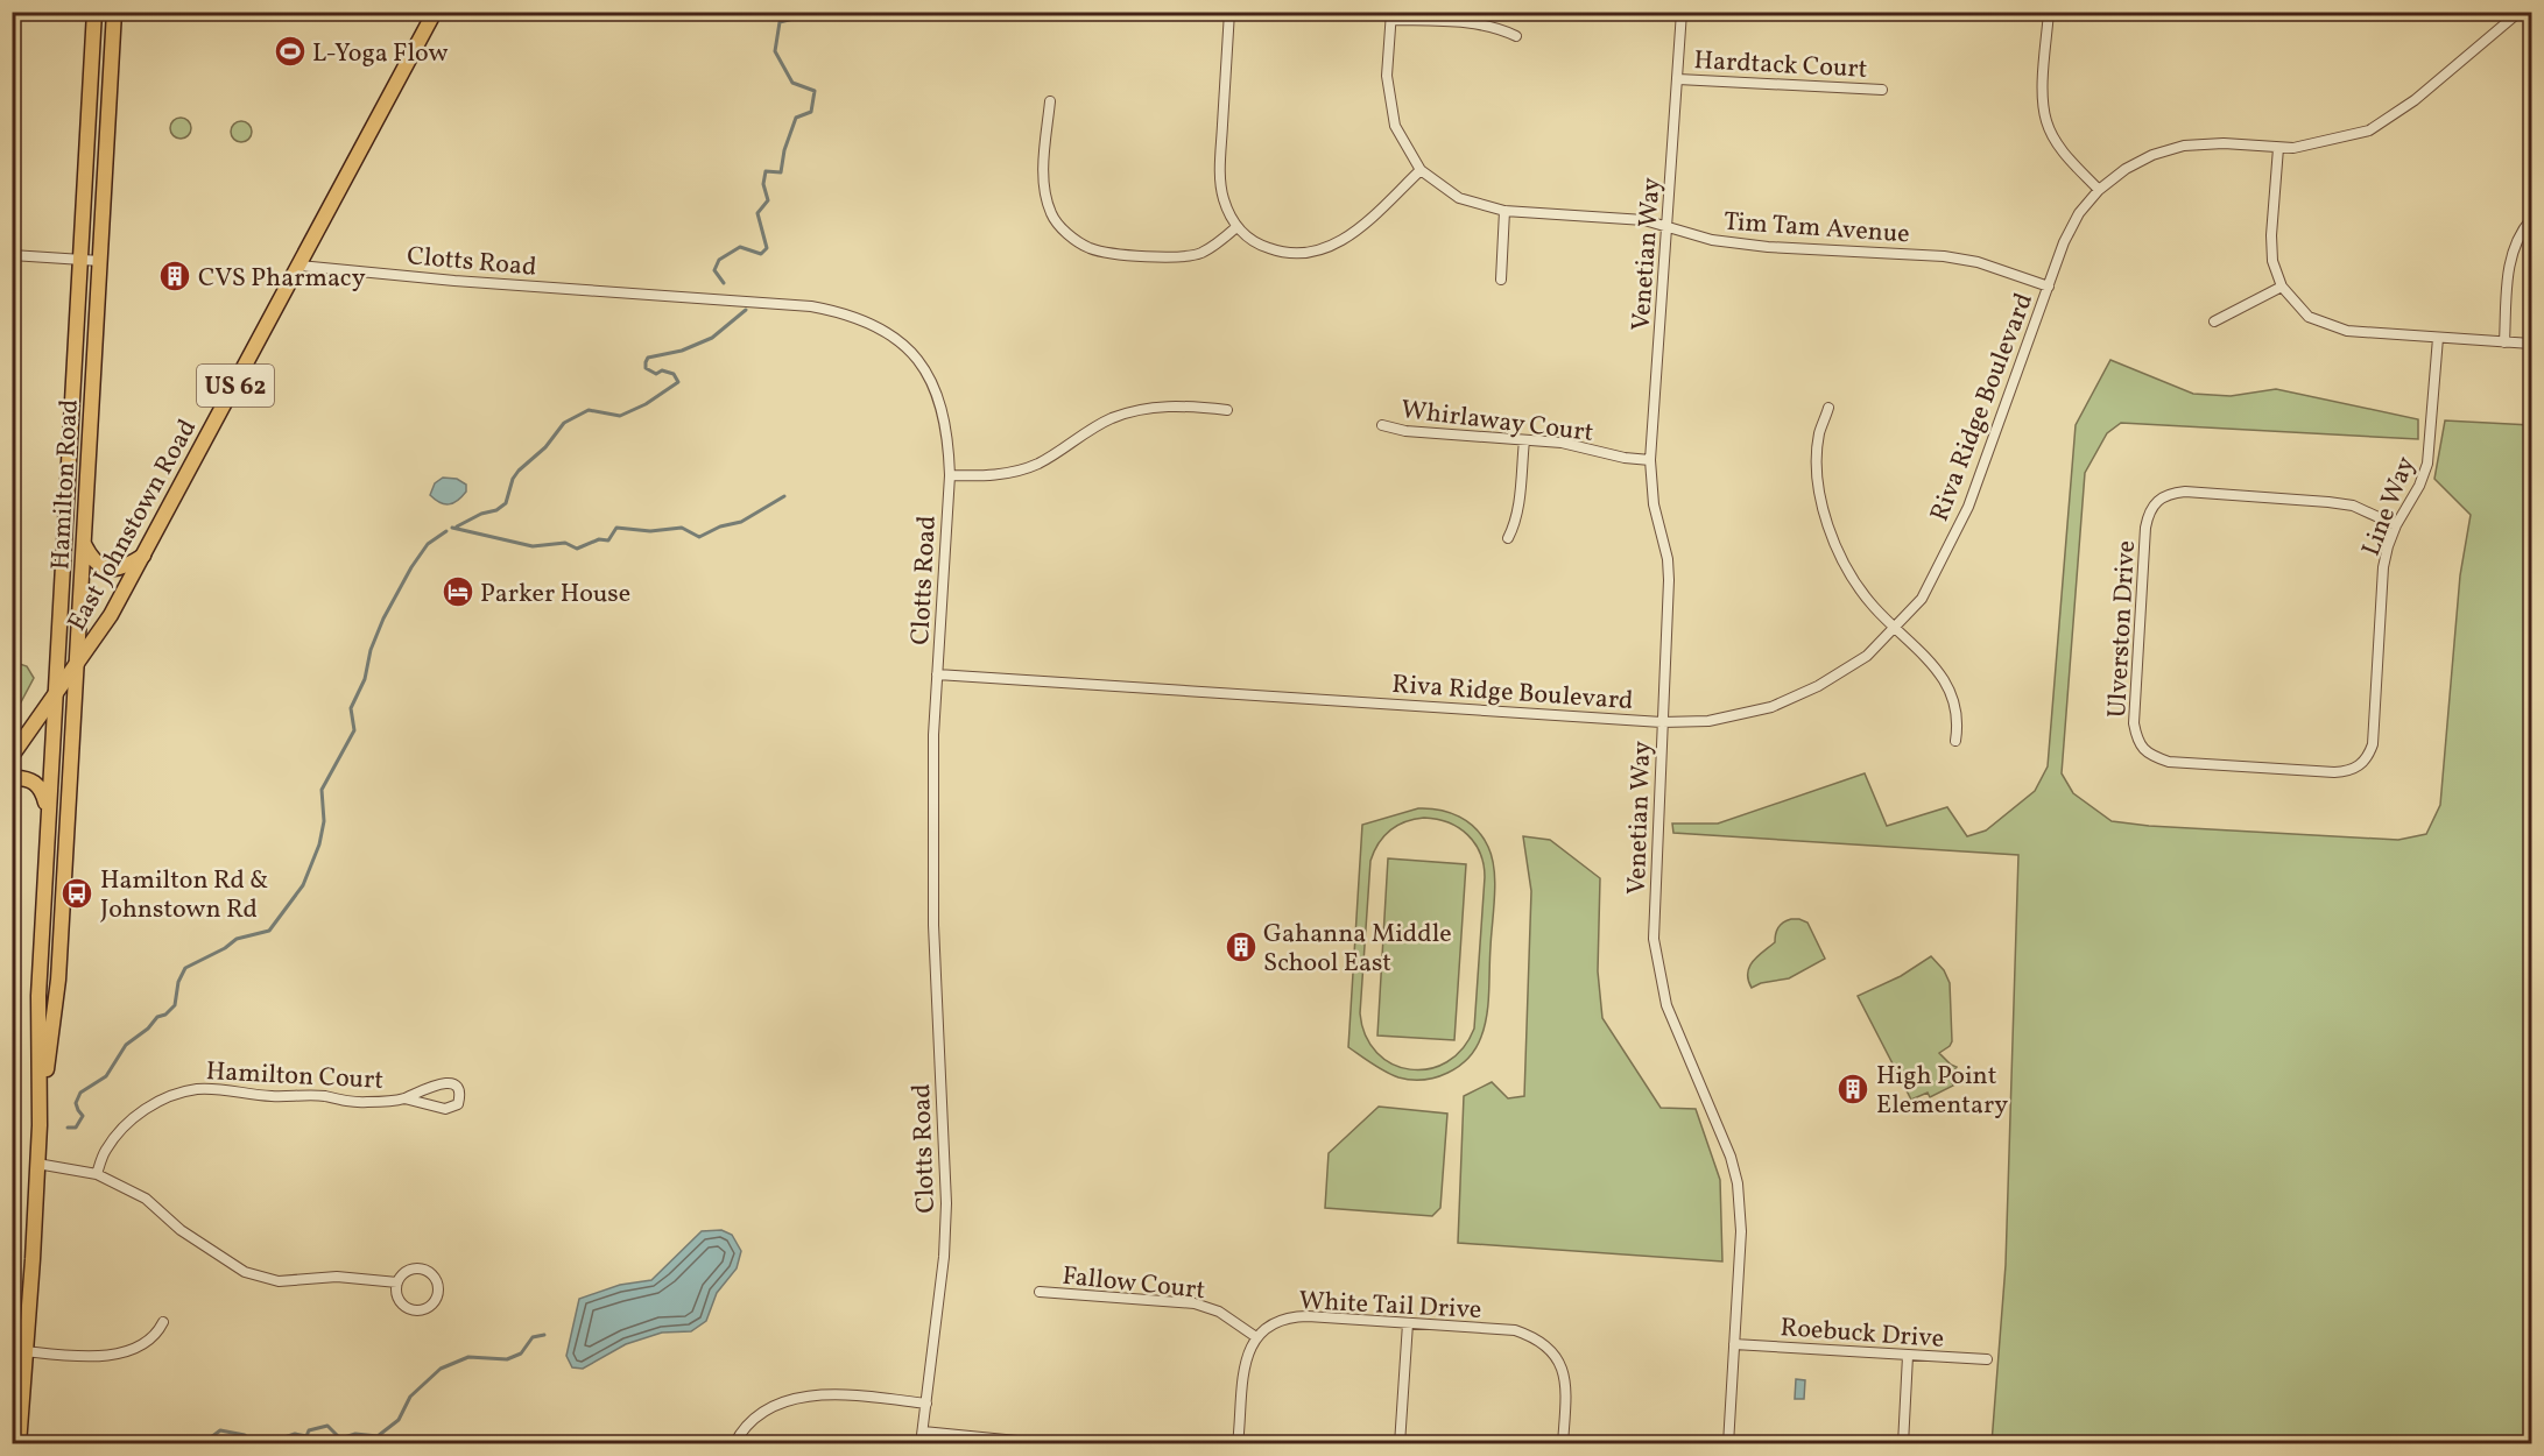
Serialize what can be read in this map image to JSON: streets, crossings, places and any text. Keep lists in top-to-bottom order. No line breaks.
{"streets":{"main road":["US 62","Hamilton Road","East Johnstown Road"],"street":["Hardtack Court","Tim Tam Avenue","Venetian Way","Clotts Road","Riva Ridge Boulevard","Whirlaway Court","Line Way","Ulverston Drive","Hamilton Court","Fallow Court","White Tail Drive","Roebuck Drive"]},"crossings":[["Hardtack Court","Venetian Way"],["Tim Tam Avenue","Venetian Way"],["Tim Tam Avenue","Riva Ridge Boulevard"],["Venetian Way","Riva Ridge Boulevard"],["Venetian Way","Whirlaway Court"],["Venetian Way","Roebuck Drive"],["Clotts Road","Riva Ridge Boulevard"],["Clotts Road","East Johnstown Road"],["Hamilton Road","East Johnstown Road"],["Line Way","Ulverston Drive"],["Fallow Court","White Tail Drive"]],"places":{"sports":["L-Yoga Flow"],"building":["CVS Pharmacy","Gahanna Middle School East","High Point Elementary"],"hotel":["Parker House"],"bus stop":["Hamilton Rd & Johnstown Rd"]}}
